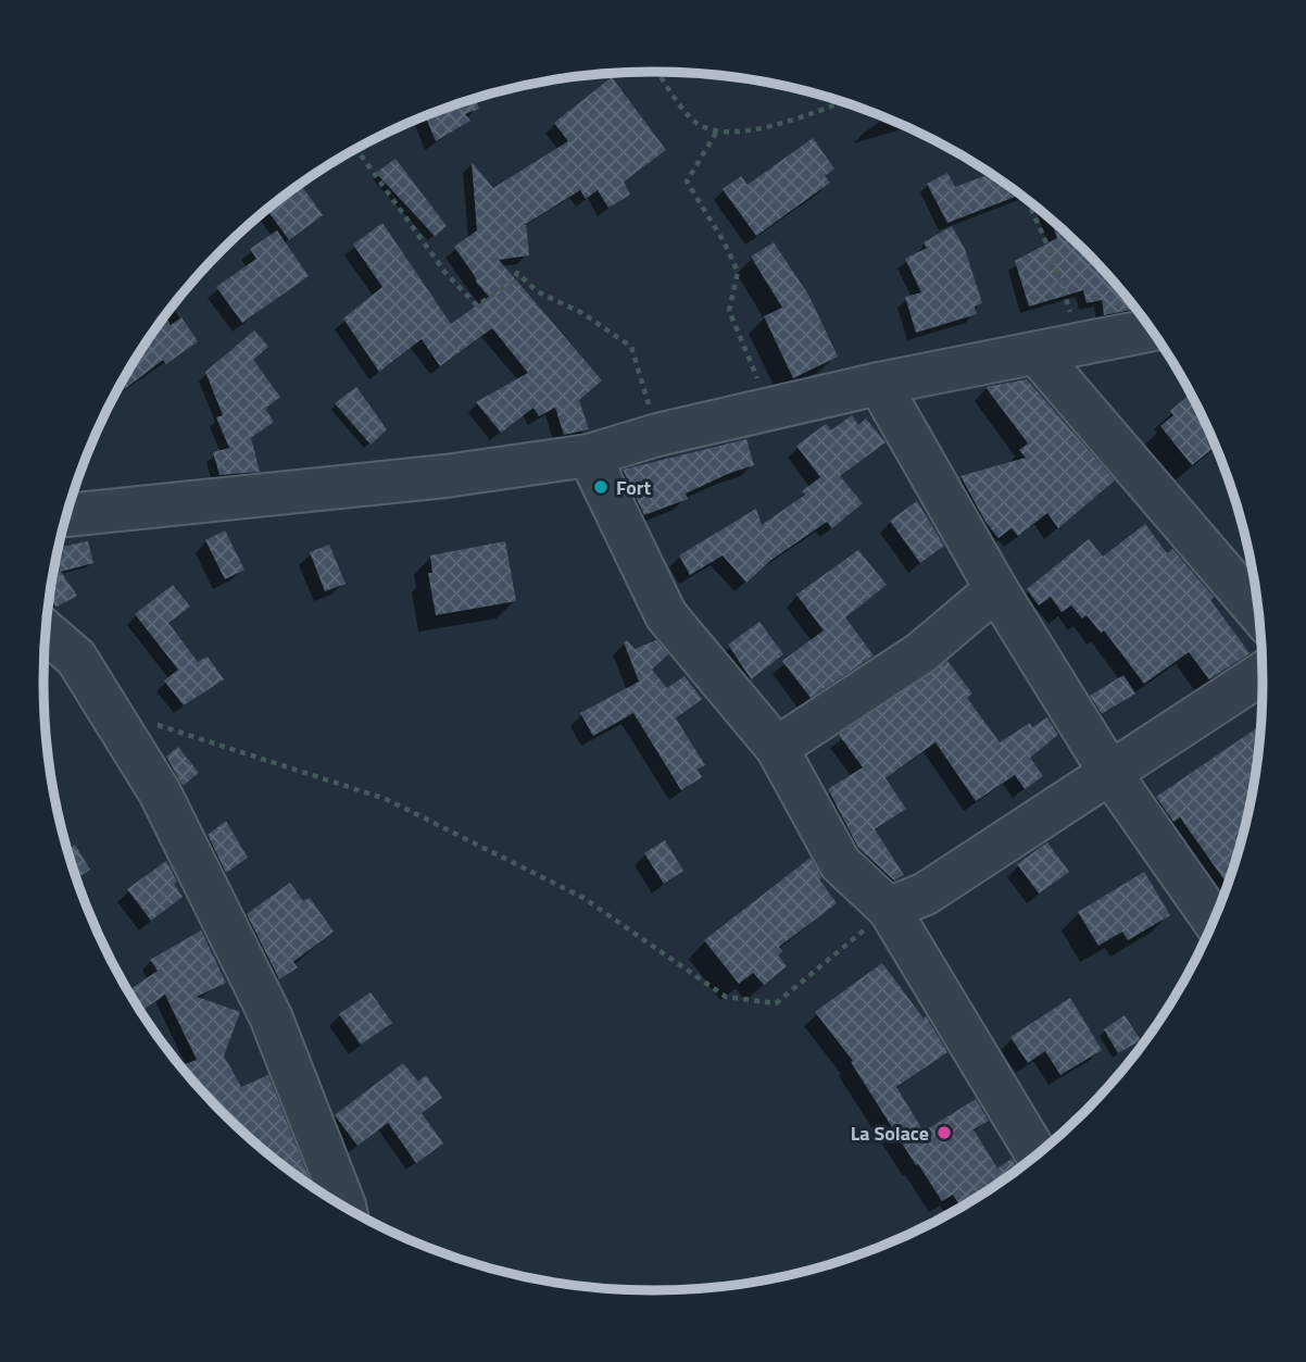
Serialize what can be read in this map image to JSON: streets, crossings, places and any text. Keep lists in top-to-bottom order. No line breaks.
{"places":["Fort","La Solace"]}
